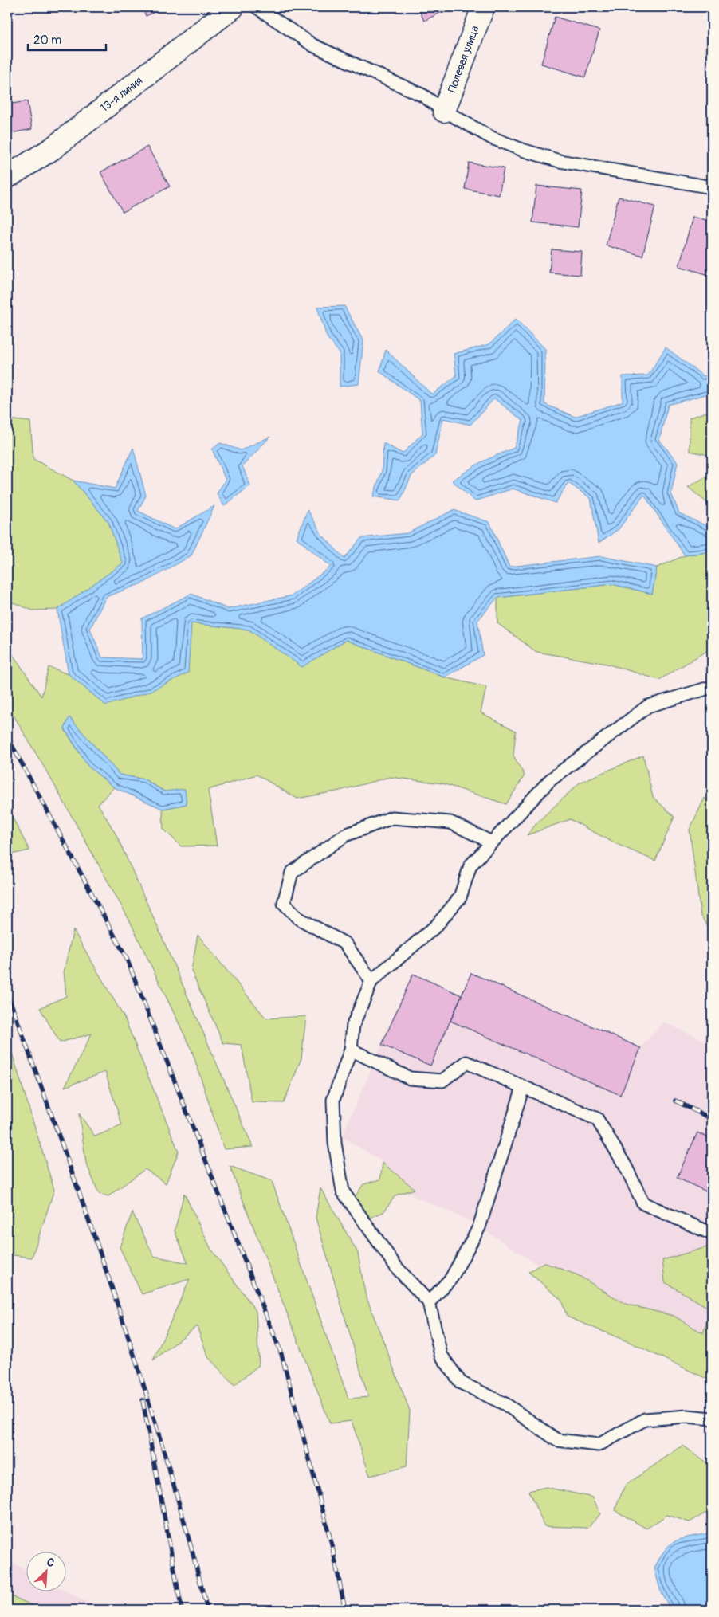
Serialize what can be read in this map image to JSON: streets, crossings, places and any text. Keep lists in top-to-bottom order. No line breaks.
{"streets":{"street":["Полевая улица","13-я линия"]},"scale_bar":"20 m","north":"top right"}
